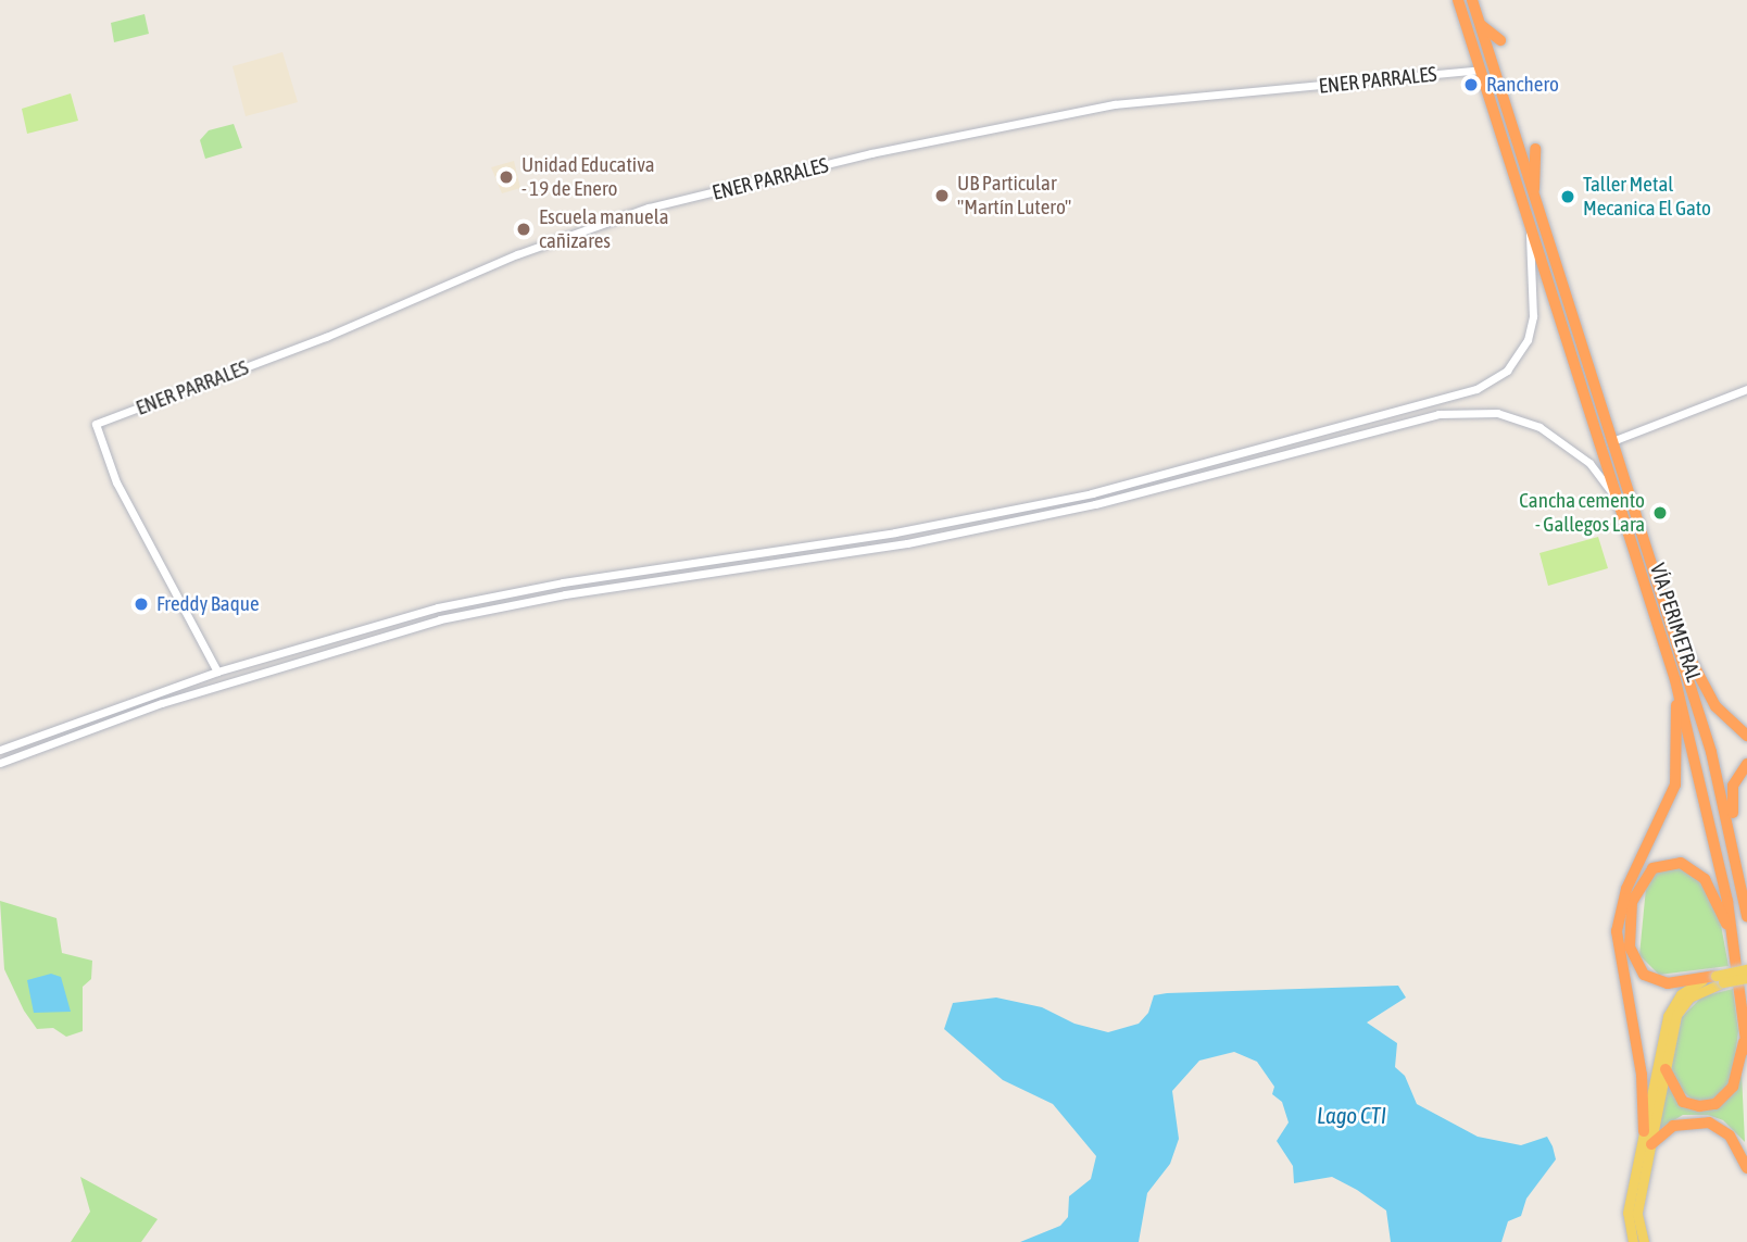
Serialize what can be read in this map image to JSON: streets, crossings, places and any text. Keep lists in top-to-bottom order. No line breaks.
{"streets":{"highway":["VÍA PERIMETRAL"],"street":["ENER PARRALES"]},"crossings":[["ENER PARRALES","VÍA PERIMETRAL"]],"water":["Lago CTI"],"places":["Ranchero","Unidad Educativa - 19 de Enero","UB Particular \"Martín Lutero\"","Taller Metal Mecanica El Gato","Escuela manuela cañizares","Cancha cemento - Gallegos Lara","Freddy Baque"]}
